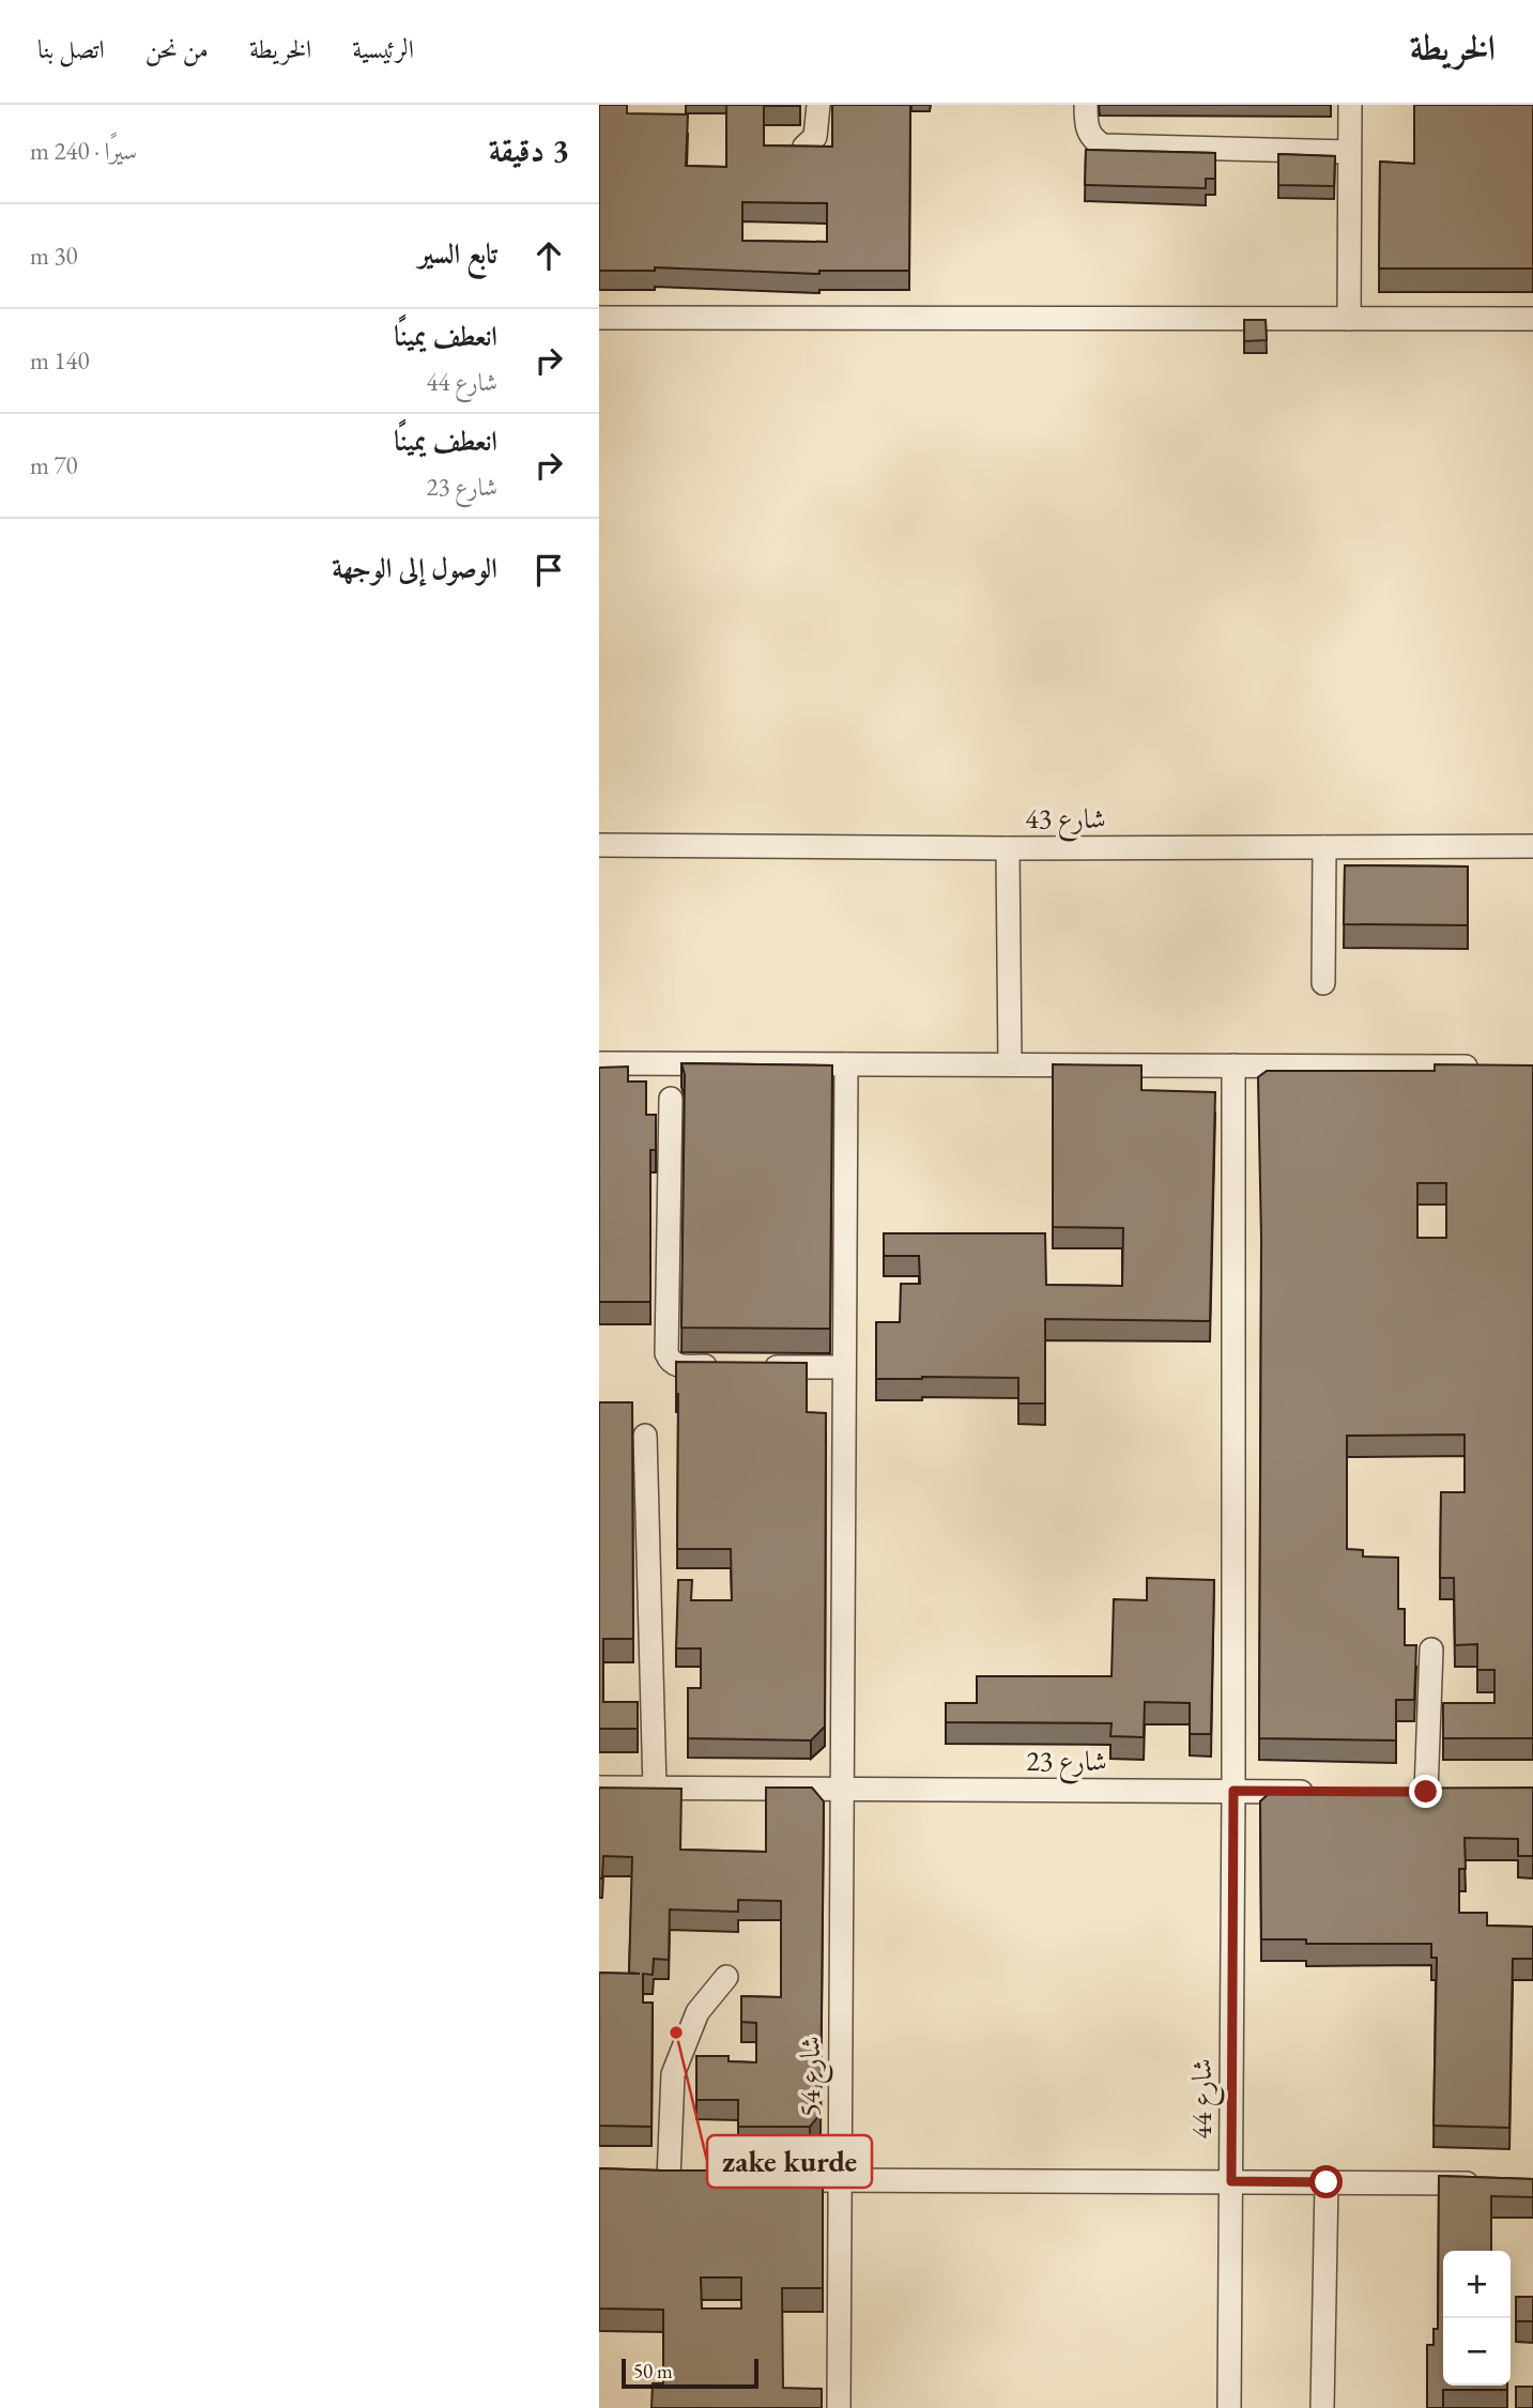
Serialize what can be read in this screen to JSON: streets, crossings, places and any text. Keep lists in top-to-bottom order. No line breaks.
{"streets":{"street":["شارع 43","شارع 23","شارع 54","شارع 44"]},"crossings":[["شارع 23","شارع 54"],["شارع 23","شارع 44"]],"places":["zake kurde"],"scale_bar":"50 m","page":{"header":"الخريطة","nav":["الرئيسية","الخريطة","من نحن","اتصل بنا"],"heading":["3 دقيقة","سيرًا · 240 m"],"list":[["تابع السير","30 m"],["انعطف يمينًا","شارع 44","140 m"],["انعطف يمينًا","شارع 23","70 m"],"الوصول إلى الوجهة"],"map_buttons":["+","−"],"scale":"50 m"}}
